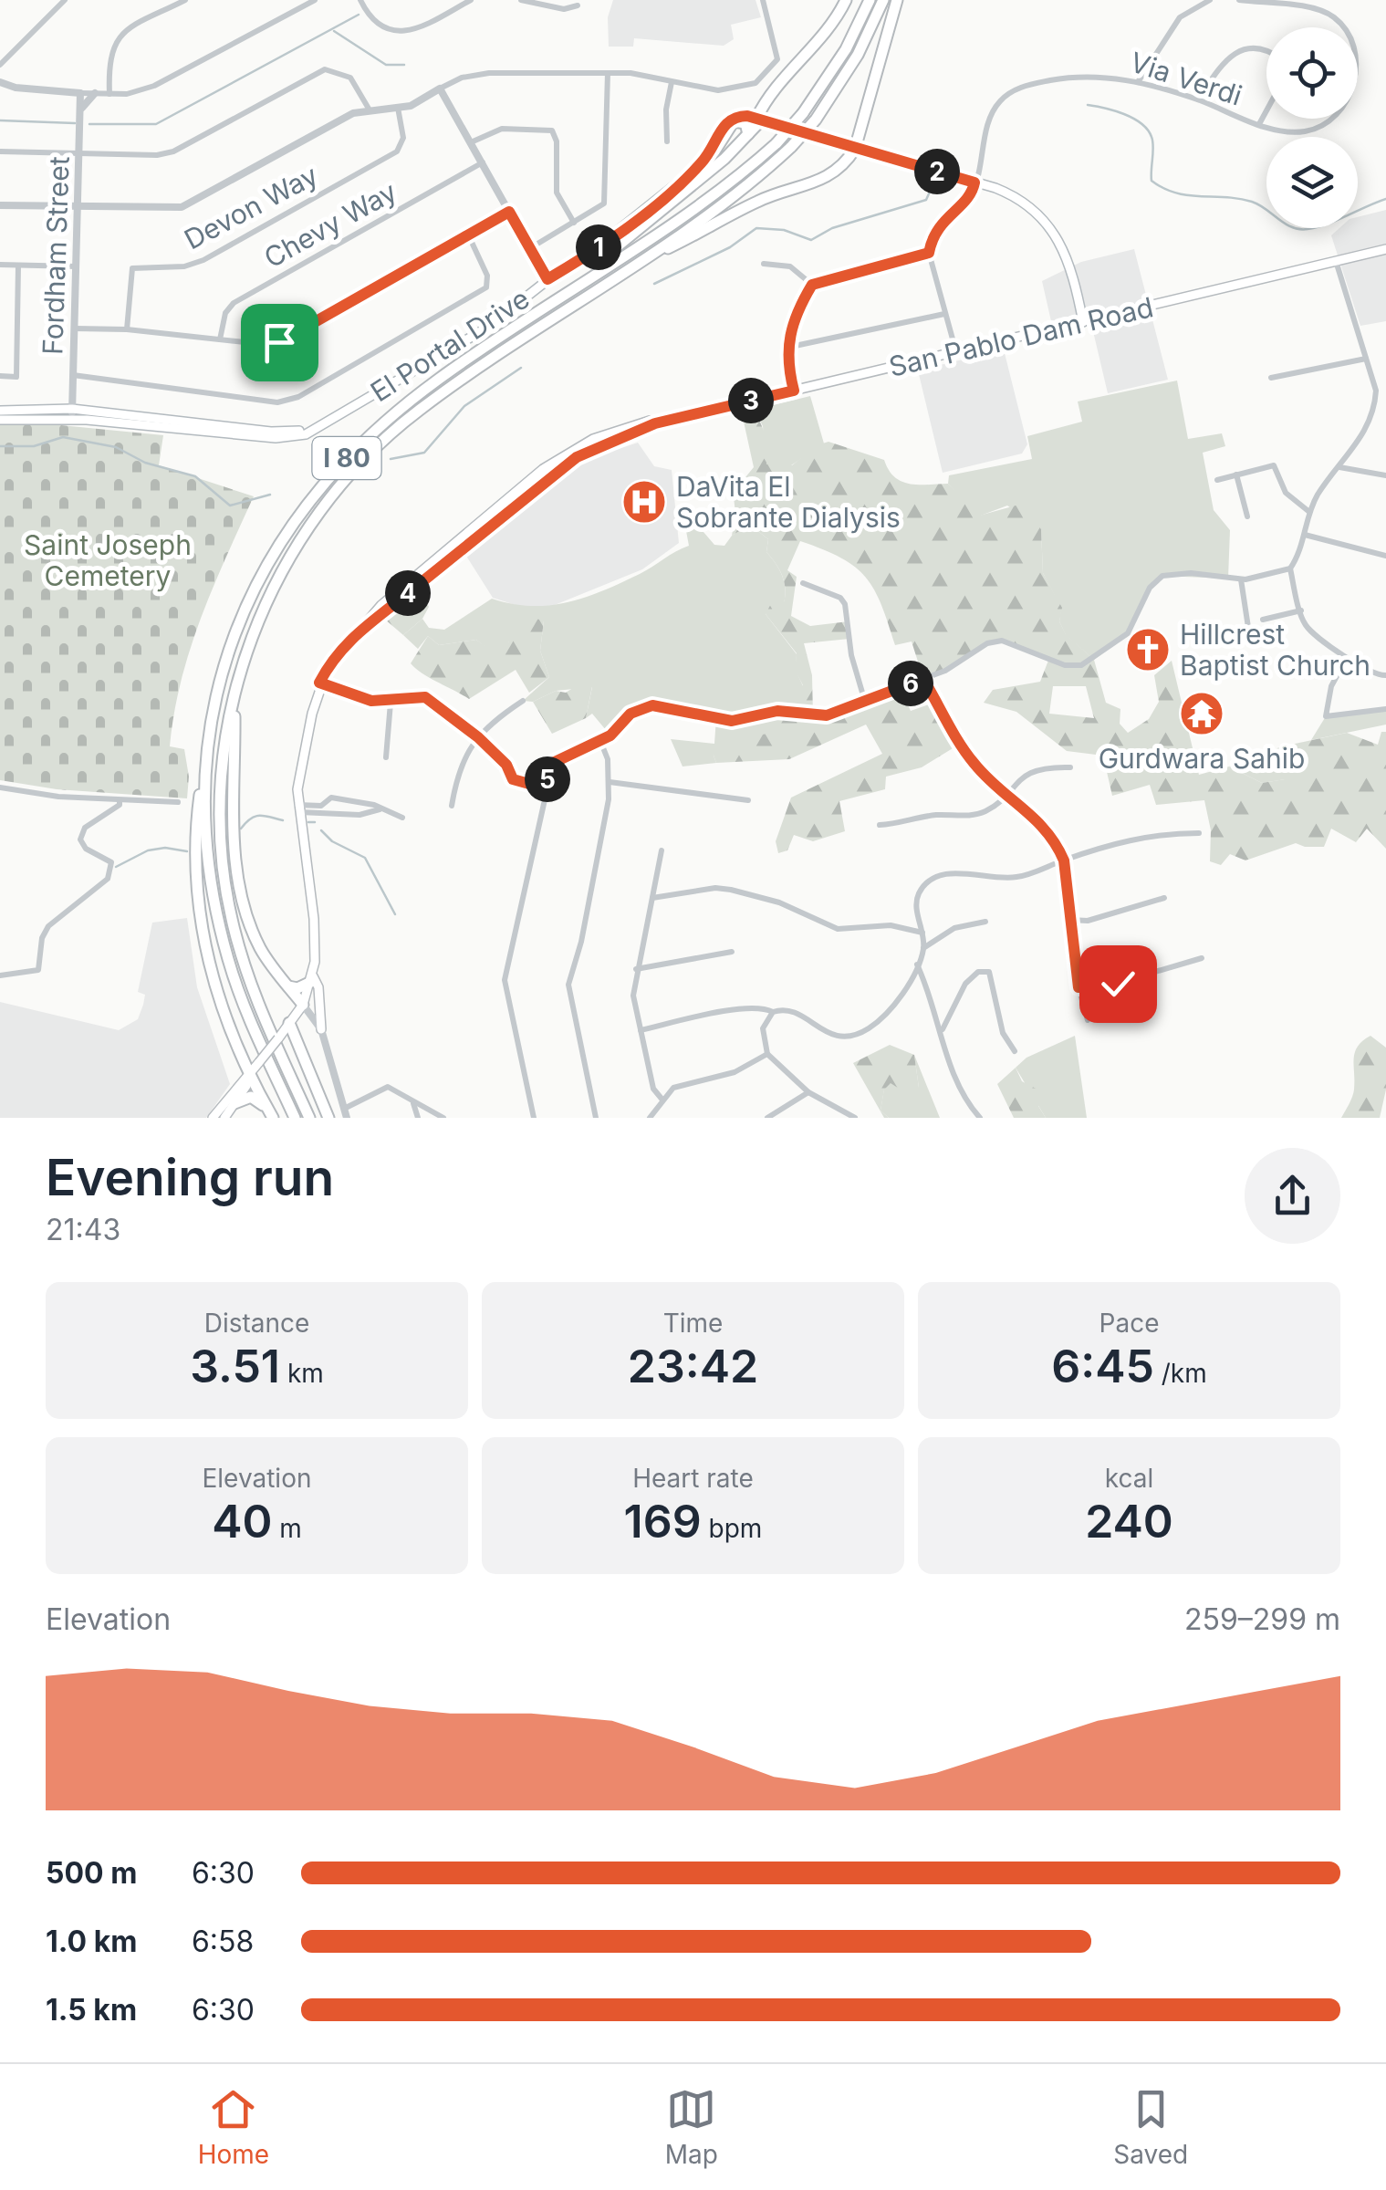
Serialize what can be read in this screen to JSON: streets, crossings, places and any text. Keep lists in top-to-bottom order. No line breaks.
{"streets":{"highway":["I 80"],"main road":["San Pablo Dam Road","El Portal Drive"],"street":["Via Verdi","Devon Way","Chevy Way","Fordham Street"]},"crossings":[["Fordham Street","El Portal Drive"]],"parks":["Saint Joseph Cemetery"],"places":{"hospital":["DaVita El Sobrante Dialysis"],"church":["Hillcrest Baptist Church"],"temple":["Gurdwara Sahib"]},"page":{"pins":["2","1","3","4","6","5"],"heading":["Evening run","21:43"],"stats":[["Distance","3.51 km"],["Time","23:42"],["Pace","6:45 /km"],["Elevation","40 m"],["Heart rate","169 bpm"],["kcal","240"]],"chart":["Elevation","259–299 m"],"list":[{"name":"500 m","note":"6:30"},{"name":"1.0 km","note":"6:58"},{"name":"1.5 km","note":"6:30"}],"tabs":["Home","Map","Saved"]}}
